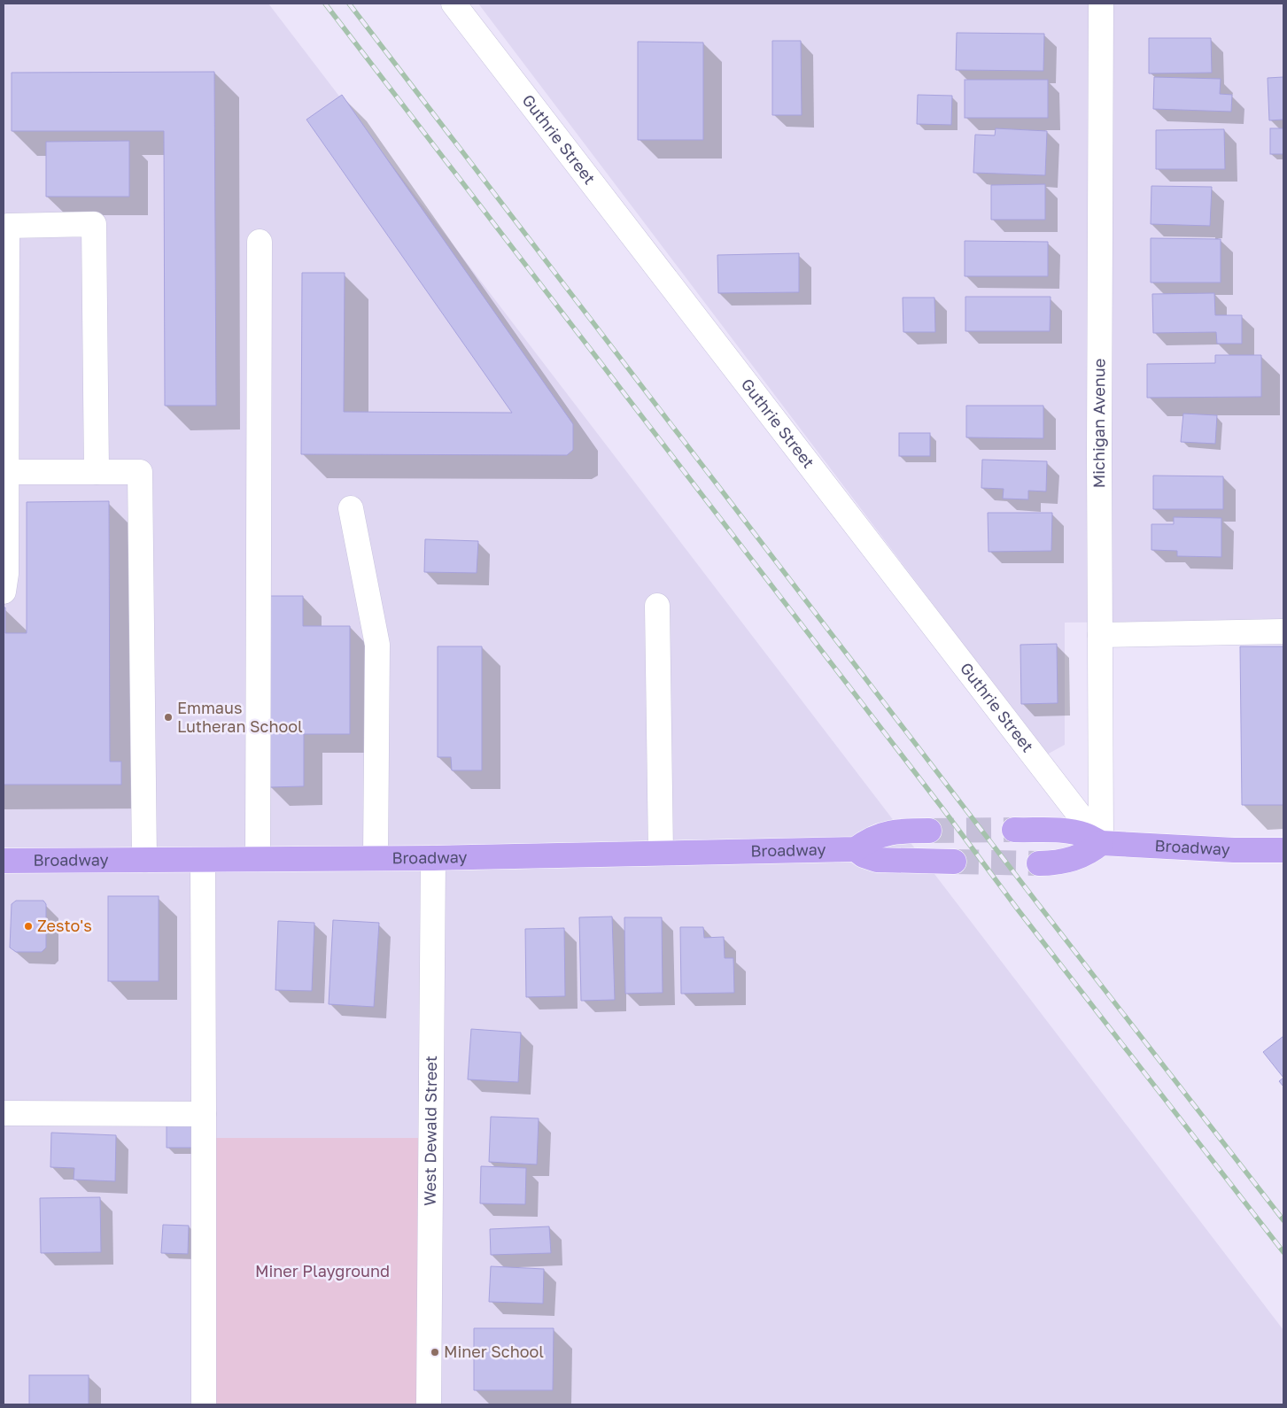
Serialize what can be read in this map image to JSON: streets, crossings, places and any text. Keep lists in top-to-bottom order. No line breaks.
{"streets":{"main road":["Broadway"],"street":["Guthrie Street","Michigan Avenue","West Dewald Street"]},"crossings":[["Guthrie Street","Michigan Avenue"],["Guthrie Street","Broadway"],["Michigan Avenue","Broadway"],["Broadway","West Dewald Street"]],"parks":["Miner Playground"],"places":["Emmaus Lutheran School","Zesto's","Miner School"]}
